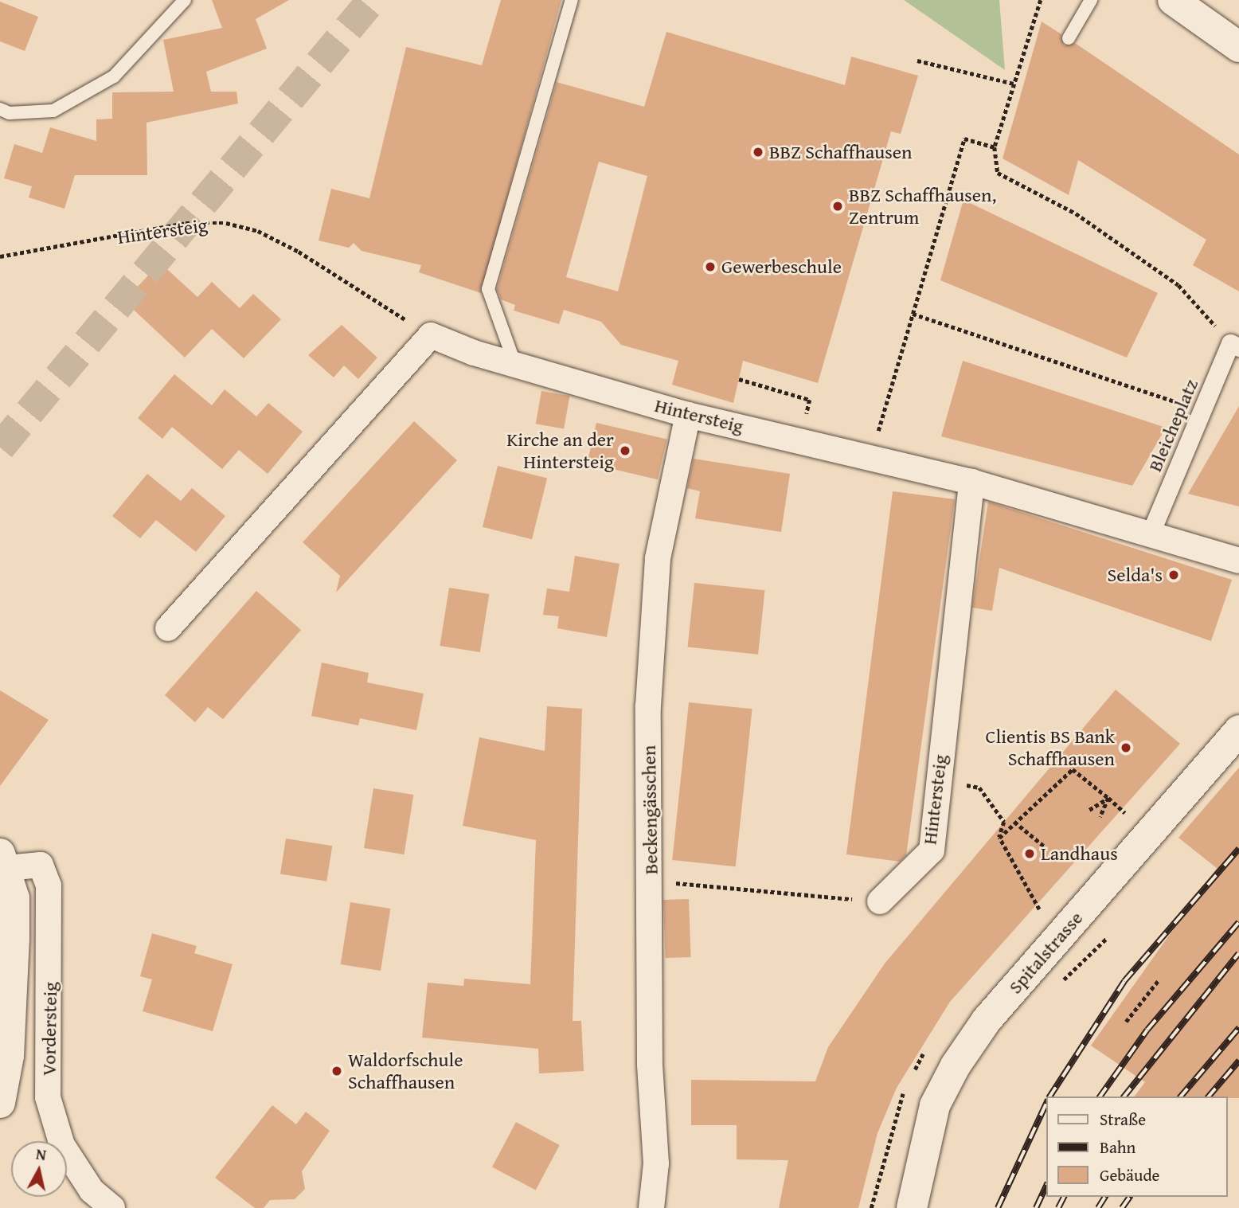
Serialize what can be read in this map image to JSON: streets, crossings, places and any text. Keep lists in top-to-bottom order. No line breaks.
{"streets":{"main road":["Spitalstrasse"],"street":["Hintersteig","Bleicheplatz","Beckengässchen","Vordersteig"]},"crossings":[["Hintersteig","Bleicheplatz"],["Hintersteig","Beckengässchen"]],"places":["BBZ Schaffhausen","BBZ Schaffhausen, Zentrum","Gewerbeschule","Kirche an der Hintersteig","Selda's","Clientis BS Bank Schaffhausen","Landhaus","Waldorfschule Schaffhausen"],"legend":["Straße","Bahn","Gebäude"],"north":"top"}
